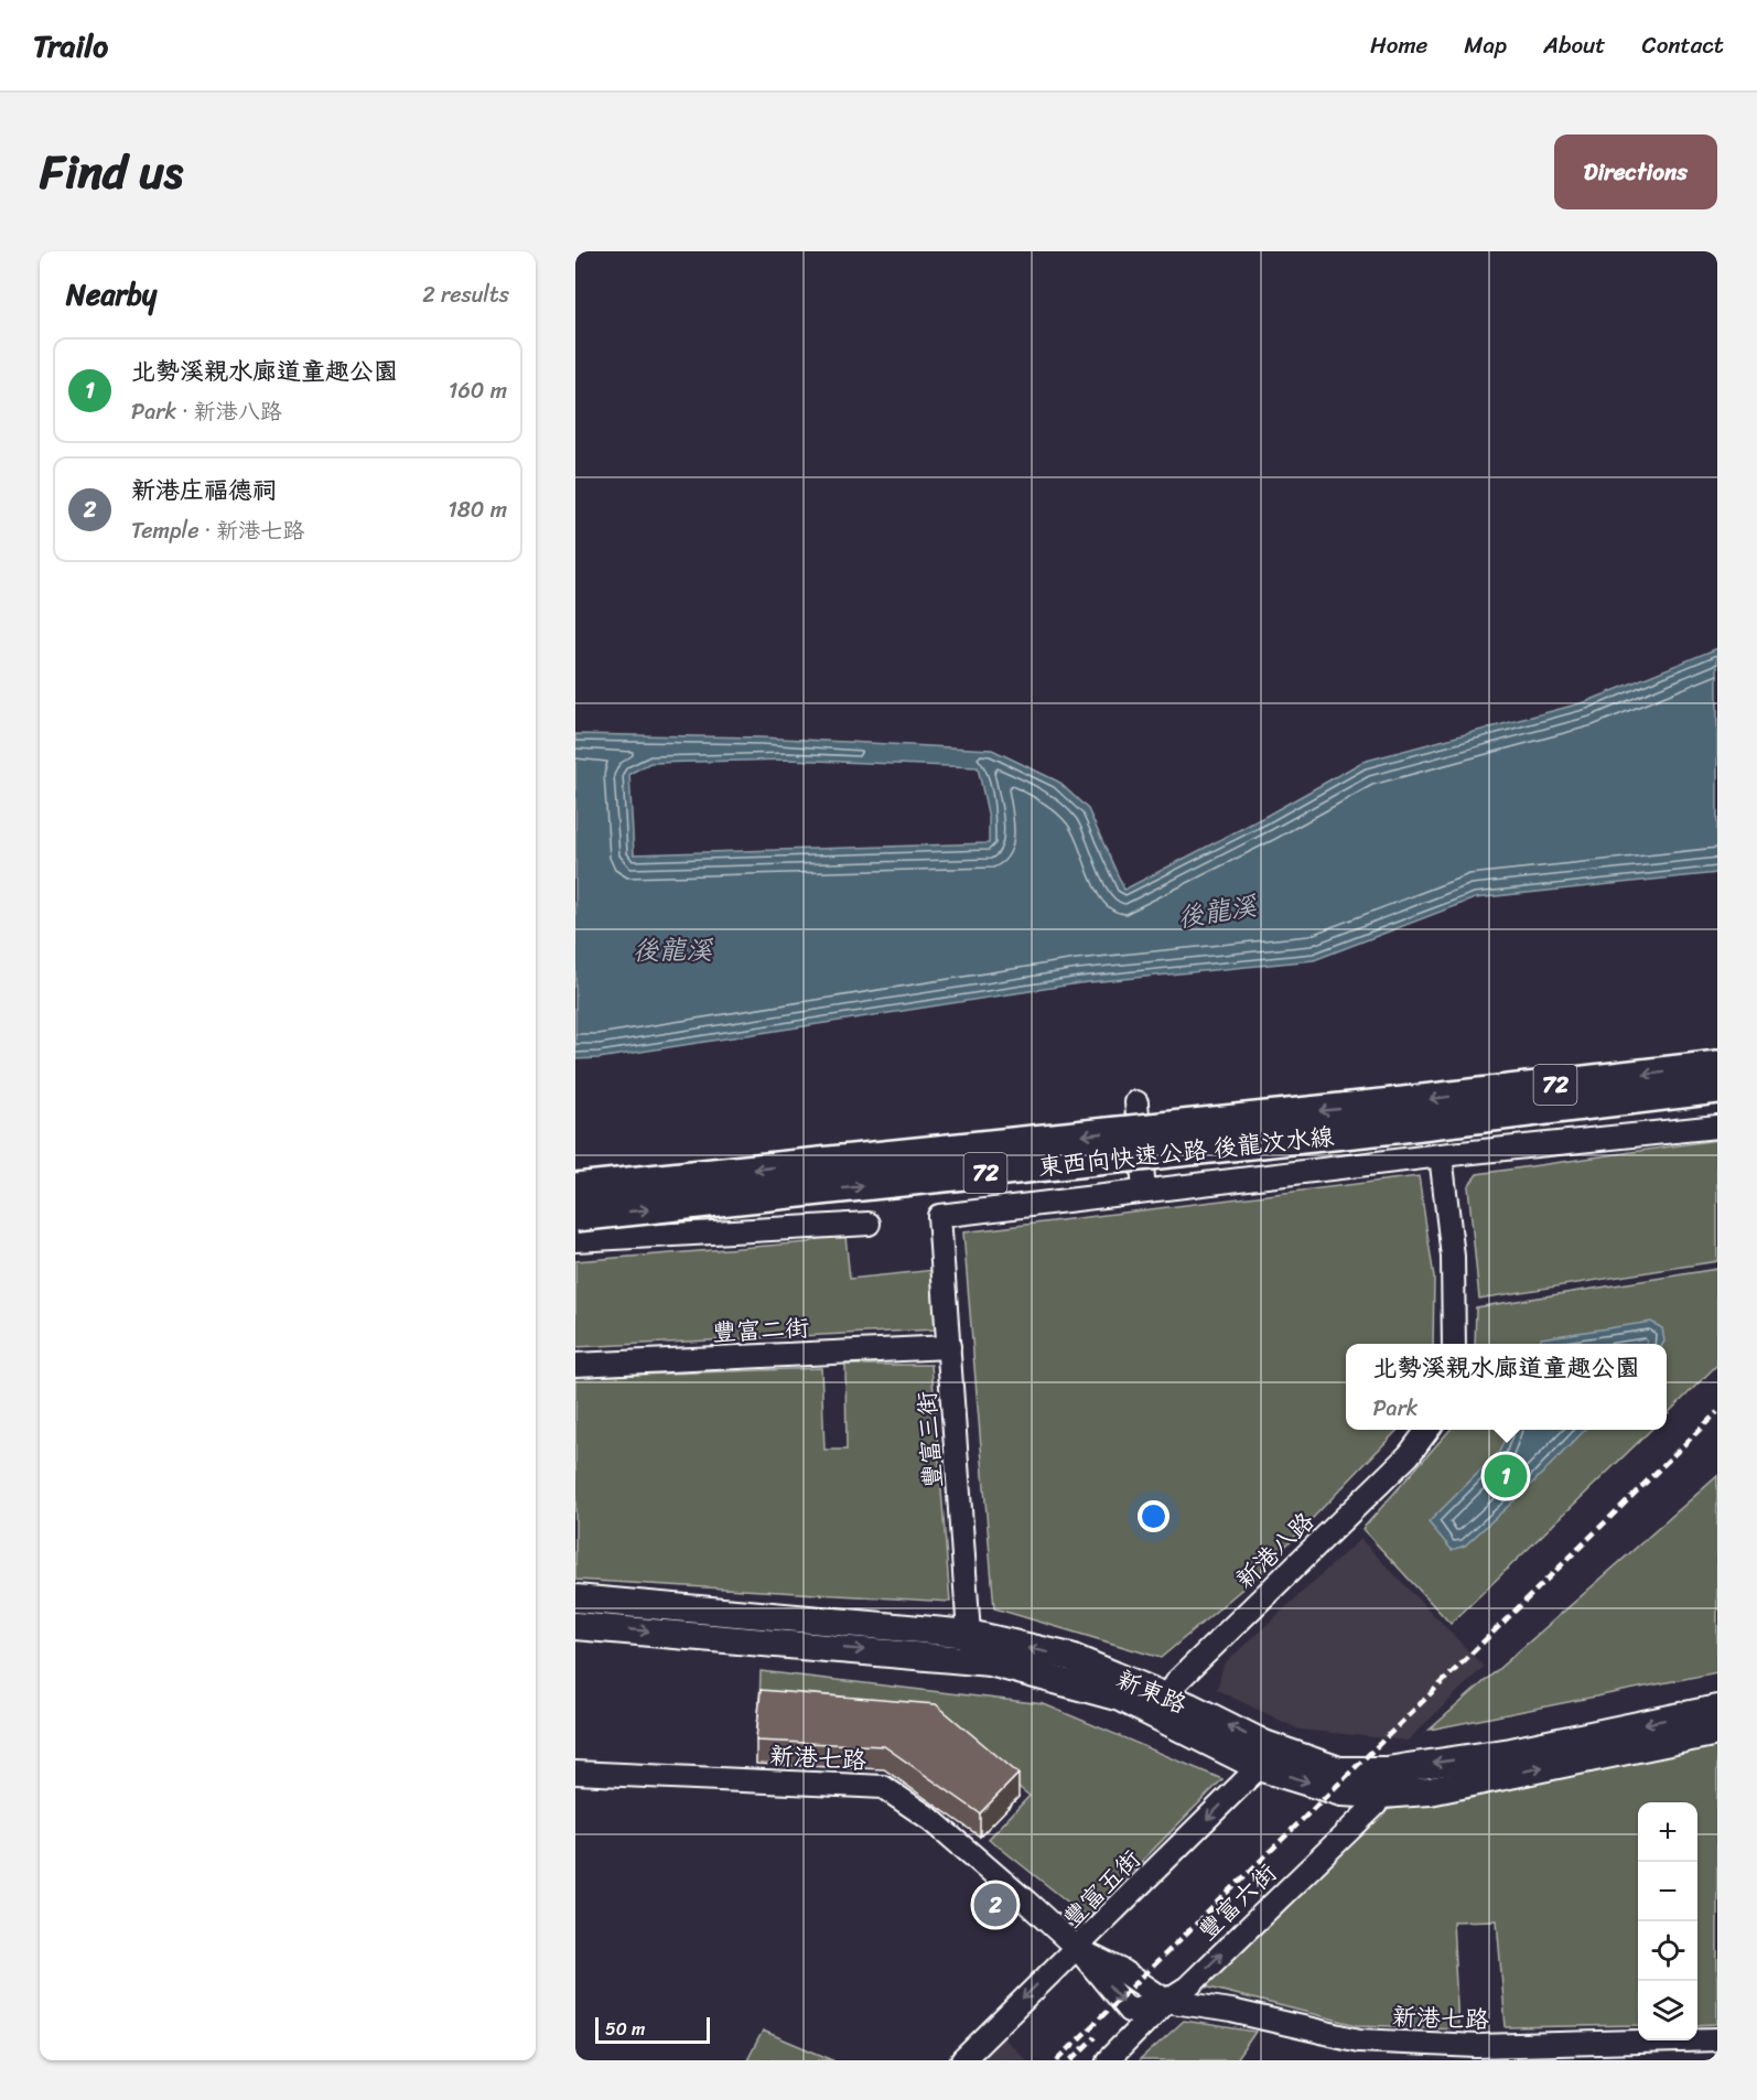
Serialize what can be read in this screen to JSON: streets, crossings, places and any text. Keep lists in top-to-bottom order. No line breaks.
{"streets":{"highway":["72","東西向快速公路 後龍汶水線"],"main road":["新東路"],"street":["豐富二街","豐富三街","新港八路","新港七路","豐富五街","豐富六街"]},"crossings":[["豐富二街","豐富三街"],["豐富三街","新東路"],["新港八路","新東路"],["新東路","豐富五街"],["新東路","豐富六街"],["新港七路","豐富五街"],["新港七路","豐富六街"]],"one_way":["豐富五街","豐富六街"],"water":["後龍溪"],"scale_bar":"50 m","page":{"header":"Trailo","nav":["Home","Map","About","Contact"],"title":"Find us","buttons":"Directions","heading":["Nearby","2 results"],"list":[{"mark":"1","name":"北勢溪親水廊道童趣公園","note":"Park · 新港八路","value":"160 m"},{"mark":"2","name":"新港庄福德祠","note":"Temple · 新港七路","value":"180 m"}],"popup":["北勢溪親水廊道童趣公園","Park"],"pins":["1","2"],"map_buttons":["+","−"],"scale":"50 m"}}
